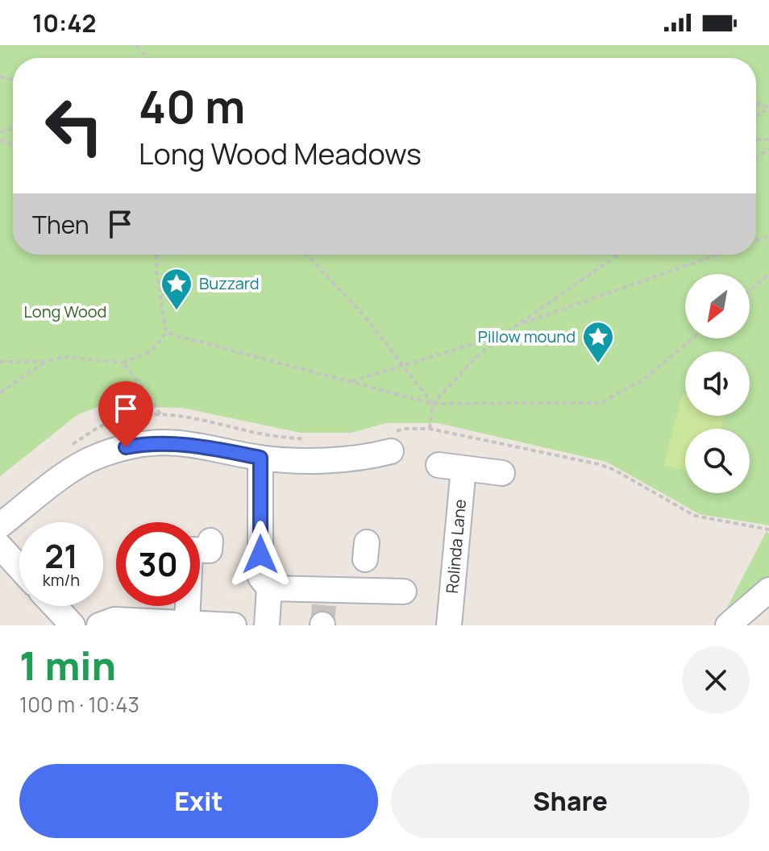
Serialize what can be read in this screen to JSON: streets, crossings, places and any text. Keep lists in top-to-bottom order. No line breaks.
{"streets":{"street":["Rolinda Lane"]},"parks":["Long Wood"],"places":{"place":["Buzzard","Pillow mound"]},"north":"bottom left","page":{"status":"10:42","turn":["40 m","Long Wood Meadows"],"then":"Then","speed":"21 km/h","limit":"30","heading":["1 min","100 m · 10:43"],"buttons":["Exit","Share"]}}
